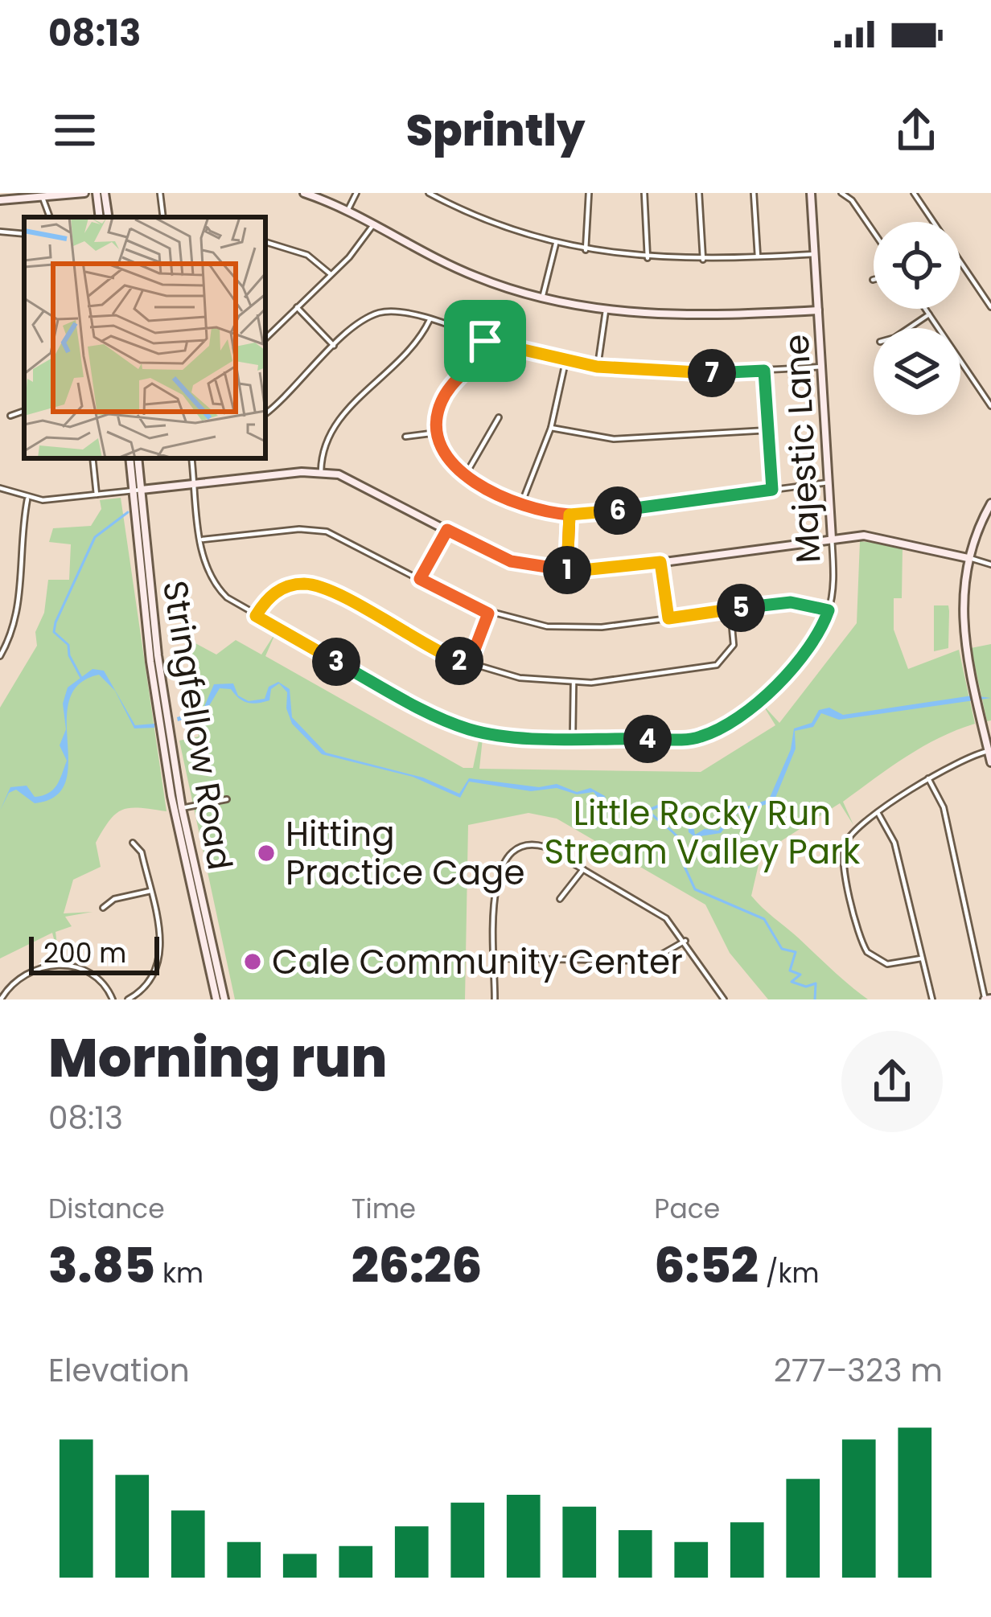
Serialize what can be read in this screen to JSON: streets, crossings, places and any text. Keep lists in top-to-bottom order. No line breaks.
{"streets":{"street":["Majestic Lane","Stringfellow Road"]},"parks":["Little Rocky Run Stream Valley Park"],"places":["Hitting Practice Cage","Cale Community Center"],"scale_bar":"200 m","page":{"status":"08:13","header":"Sprintly","pins":["7","6","1","5","2","3","4"],"scale":"200 m","heading":["Morning run","08:13"],"stats":[["Distance","3.85 km"],["Time","26:26"],["Pace","6:52 /km"]],"chart":["Elevation","277–323 m"]}}
